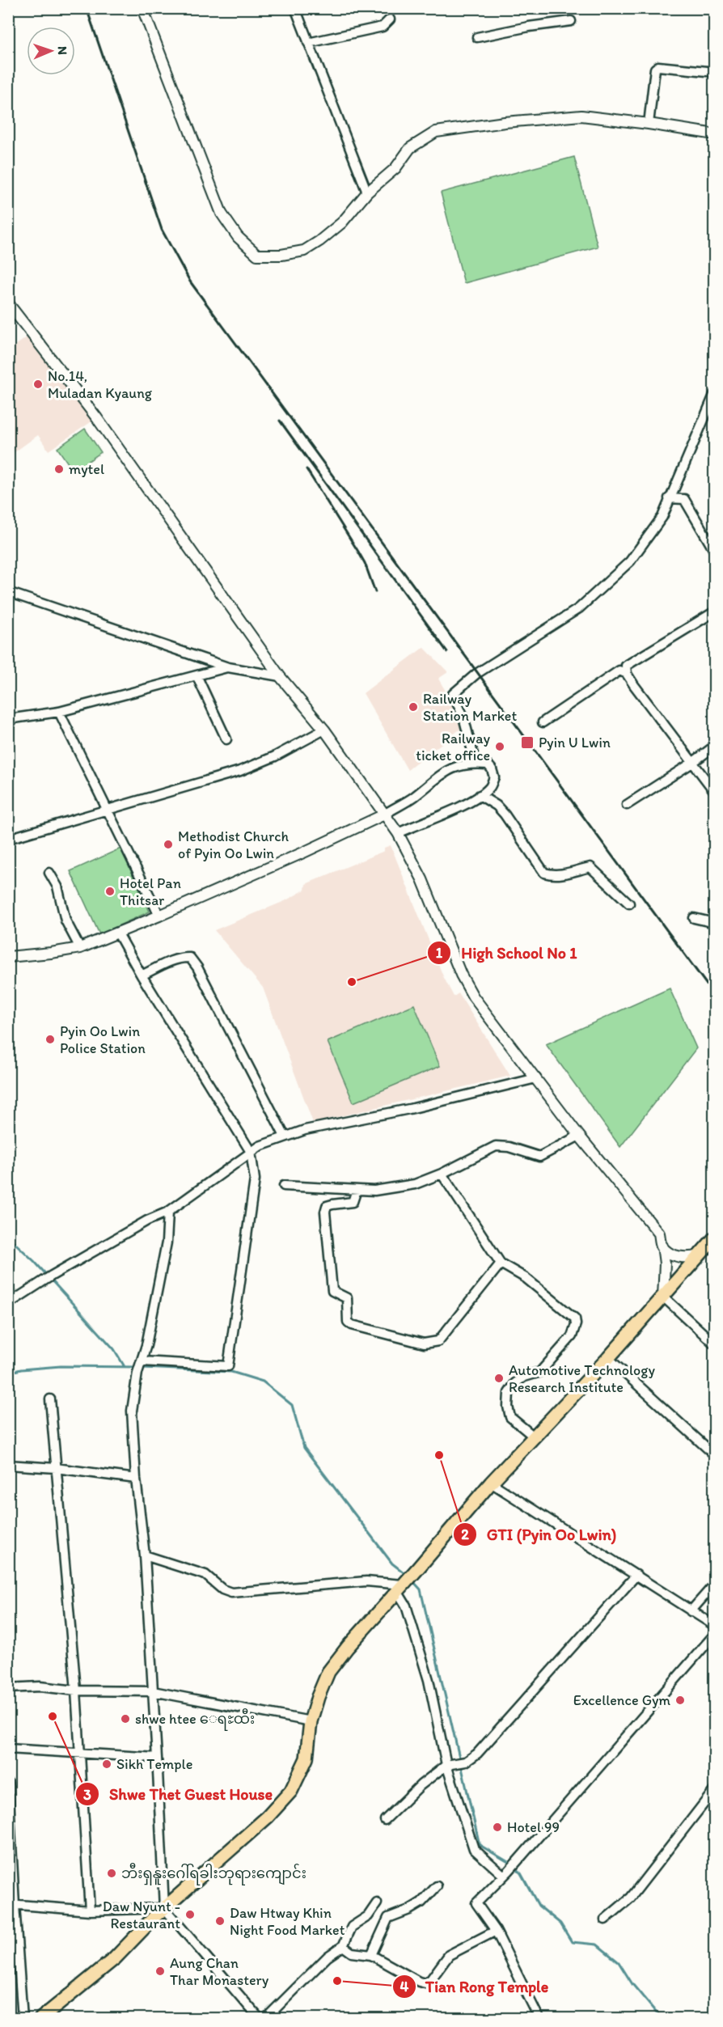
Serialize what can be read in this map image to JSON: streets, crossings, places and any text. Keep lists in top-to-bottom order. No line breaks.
{"places":{"other":["No.14, Muladan Kyaung","mytel","Railway Station Market","Railway ticket office","Methodist Church of Pyin Oo Lwin","Hotel Pan Thitsar","High School No 1","Pyin Oo Lwin Police Station","Automotive Technology Research Institute","GTI (Pyin Oo Lwin)","Excellence Gym","Shwe Thet Guest House","shwe htee ေရႊထီး","Sikh Temple","Hotel 99","ဘီးရှနူးဂေါ်ရခါးဘုရားကျောင်း","Daw Nyunt - Restaurant","Daw Htway Khin Night Food Market","Aung Chan Thar Monastery","Tian Rong Temple"],"transit":["Pyin U Lwin"]},"north":"right"}
